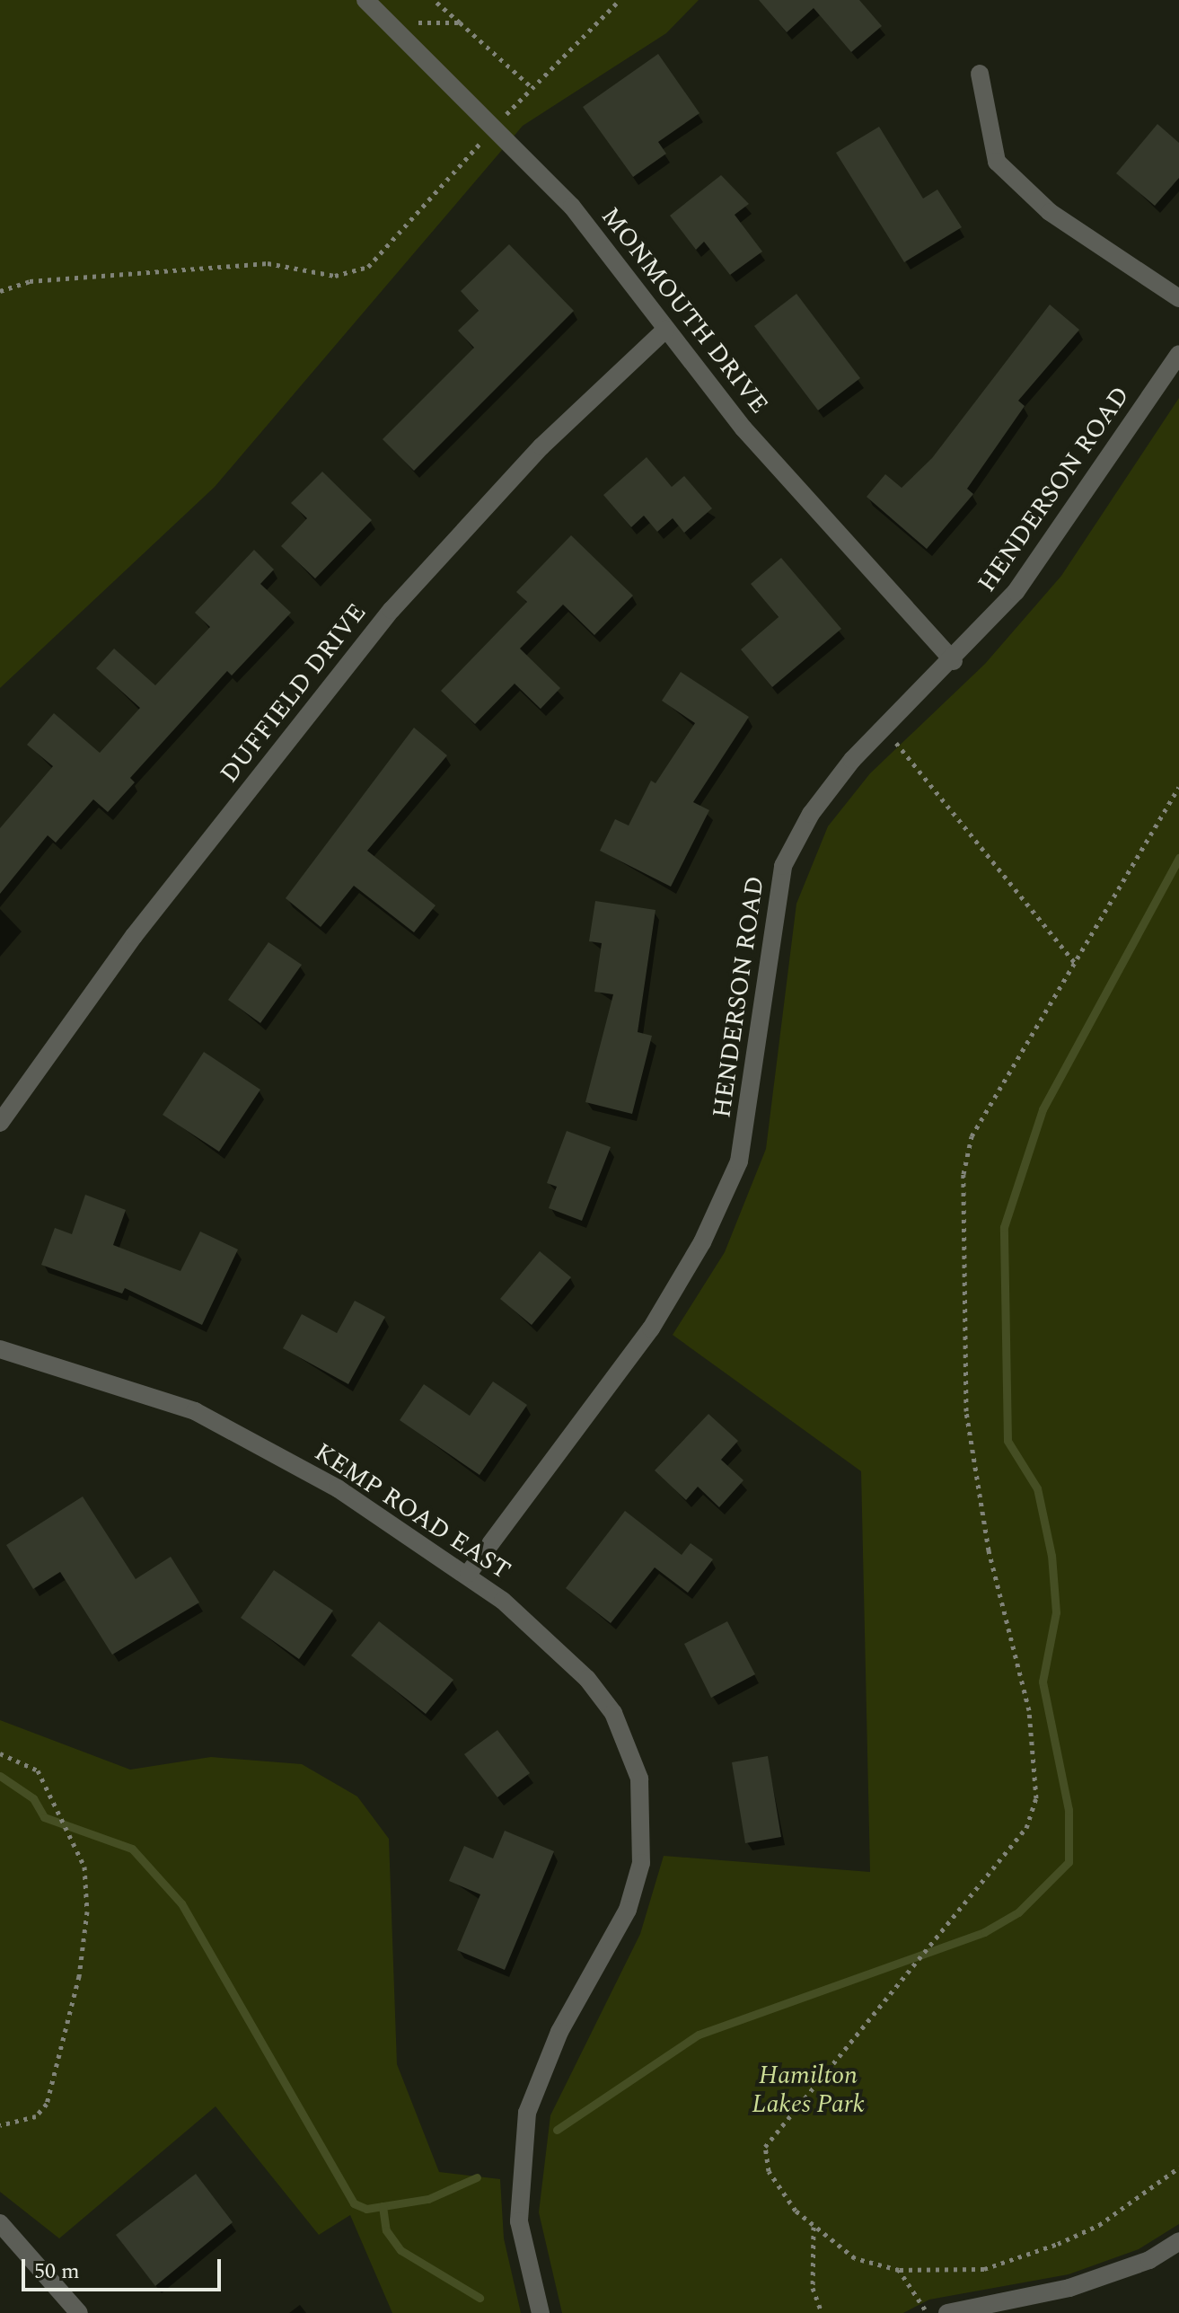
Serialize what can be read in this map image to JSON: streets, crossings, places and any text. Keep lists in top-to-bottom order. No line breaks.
{"streets":{"street":["MONMOUTH DRIVE","HENDERSON ROAD","DUFFIELD DRIVE","KEMP ROAD EAST"]},"crossings":[["MONMOUTH DRIVE","HENDERSON ROAD"],["MONMOUTH DRIVE","DUFFIELD DRIVE"],["HENDERSON ROAD","KEMP ROAD EAST"]],"parks":["Hamilton Lakes Park"],"scale_bar":"50 m"}
